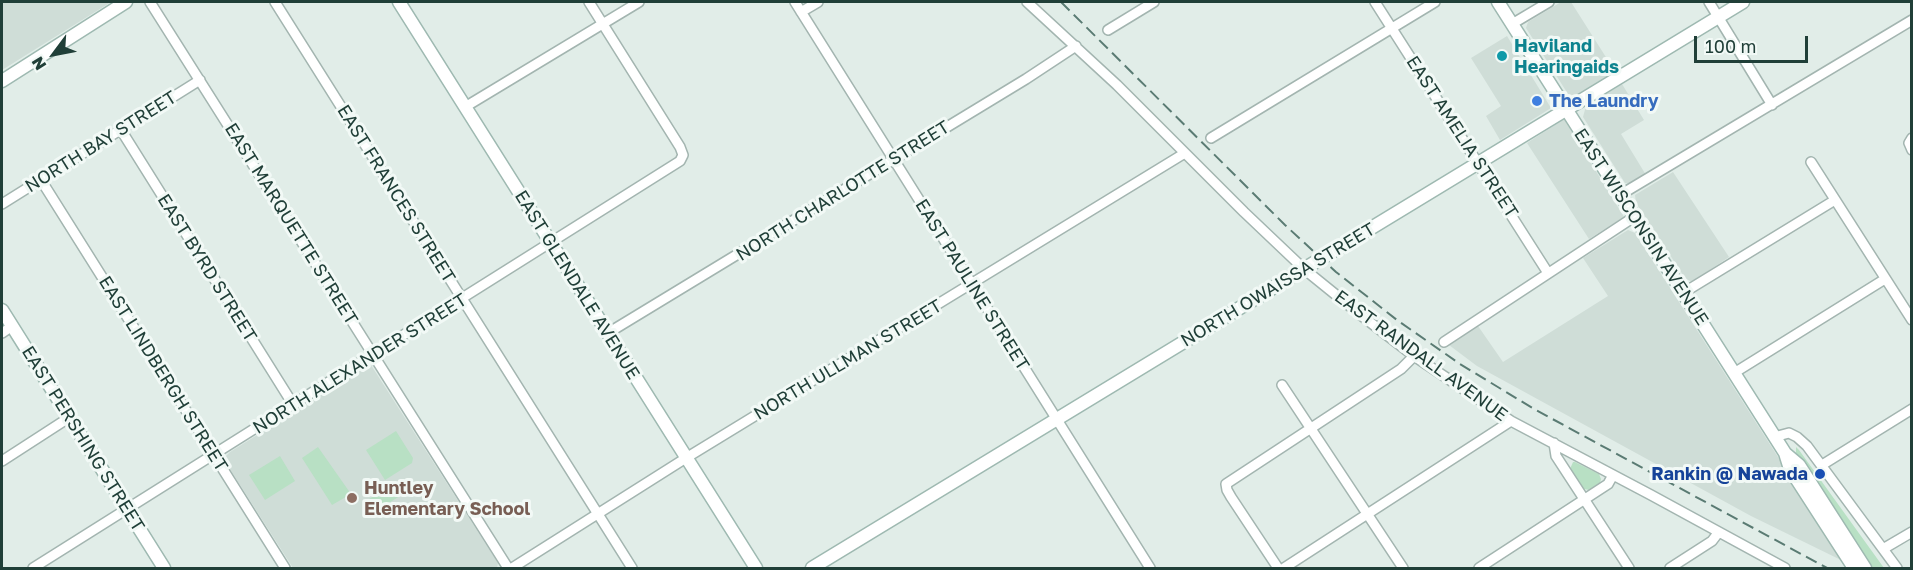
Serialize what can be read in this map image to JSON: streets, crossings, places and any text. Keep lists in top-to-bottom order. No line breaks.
{"streets":{"street":["EAST AMELIA STREET","NORTH BAY STREET","NORTH CHARLOTTE STREET","EAST FRANCES STREET","EAST MARQUETTE STREET","EAST WISCONSIN AVENUE","EAST BYRD STREET","EAST GLENDALE AVENUE","EAST PAULINE STREET","NORTH OWAISSA STREET","EAST RANDALL AVENUE","NORTH ULLMAN STREET","NORTH ALEXANDER STREET","EAST LINDBERGH STREET","EAST PERSHING STREET"]},"crossings":[["EAST AMELIA STREET","NORTH OWAISSA STREET"],["NORTH BAY STREET","EAST MARQUETTE STREET"],["NORTH BAY STREET","EAST BYRD STREET"],["NORTH BAY STREET","EAST LINDBERGH STREET"],["NORTH CHARLOTTE STREET","EAST GLENDALE AVENUE"],["NORTH CHARLOTTE STREET","EAST PAULINE STREET"],["NORTH CHARLOTTE STREET","EAST RANDALL AVENUE"],["EAST FRANCES STREET","NORTH ULLMAN STREET"],["EAST FRANCES STREET","NORTH ALEXANDER STREET"],["EAST MARQUETTE STREET","NORTH ULLMAN STREET"],["EAST MARQUETTE STREET","NORTH ALEXANDER STREET"],["EAST WISCONSIN AVENUE","NORTH OWAISSA STREET"],["EAST BYRD STREET","NORTH ALEXANDER STREET"],["EAST GLENDALE AVENUE","NORTH ULLMAN STREET"],["EAST GLENDALE AVENUE","NORTH ALEXANDER STREET"],["EAST PAULINE STREET","NORTH OWAISSA STREET"],["EAST PAULINE STREET","NORTH ULLMAN STREET"],["NORTH OWAISSA STREET","EAST RANDALL AVENUE"],["EAST RANDALL AVENUE","NORTH ULLMAN STREET"],["NORTH ALEXANDER STREET","EAST LINDBERGH STREET"],["NORTH ALEXANDER STREET","EAST PERSHING STREET"]],"places":["Haviland Hearingaids","The Laundry","Rankin @ Nawada","Huntley Elementary School"],"scale_bar":"100 m","north":"bottom left"}
